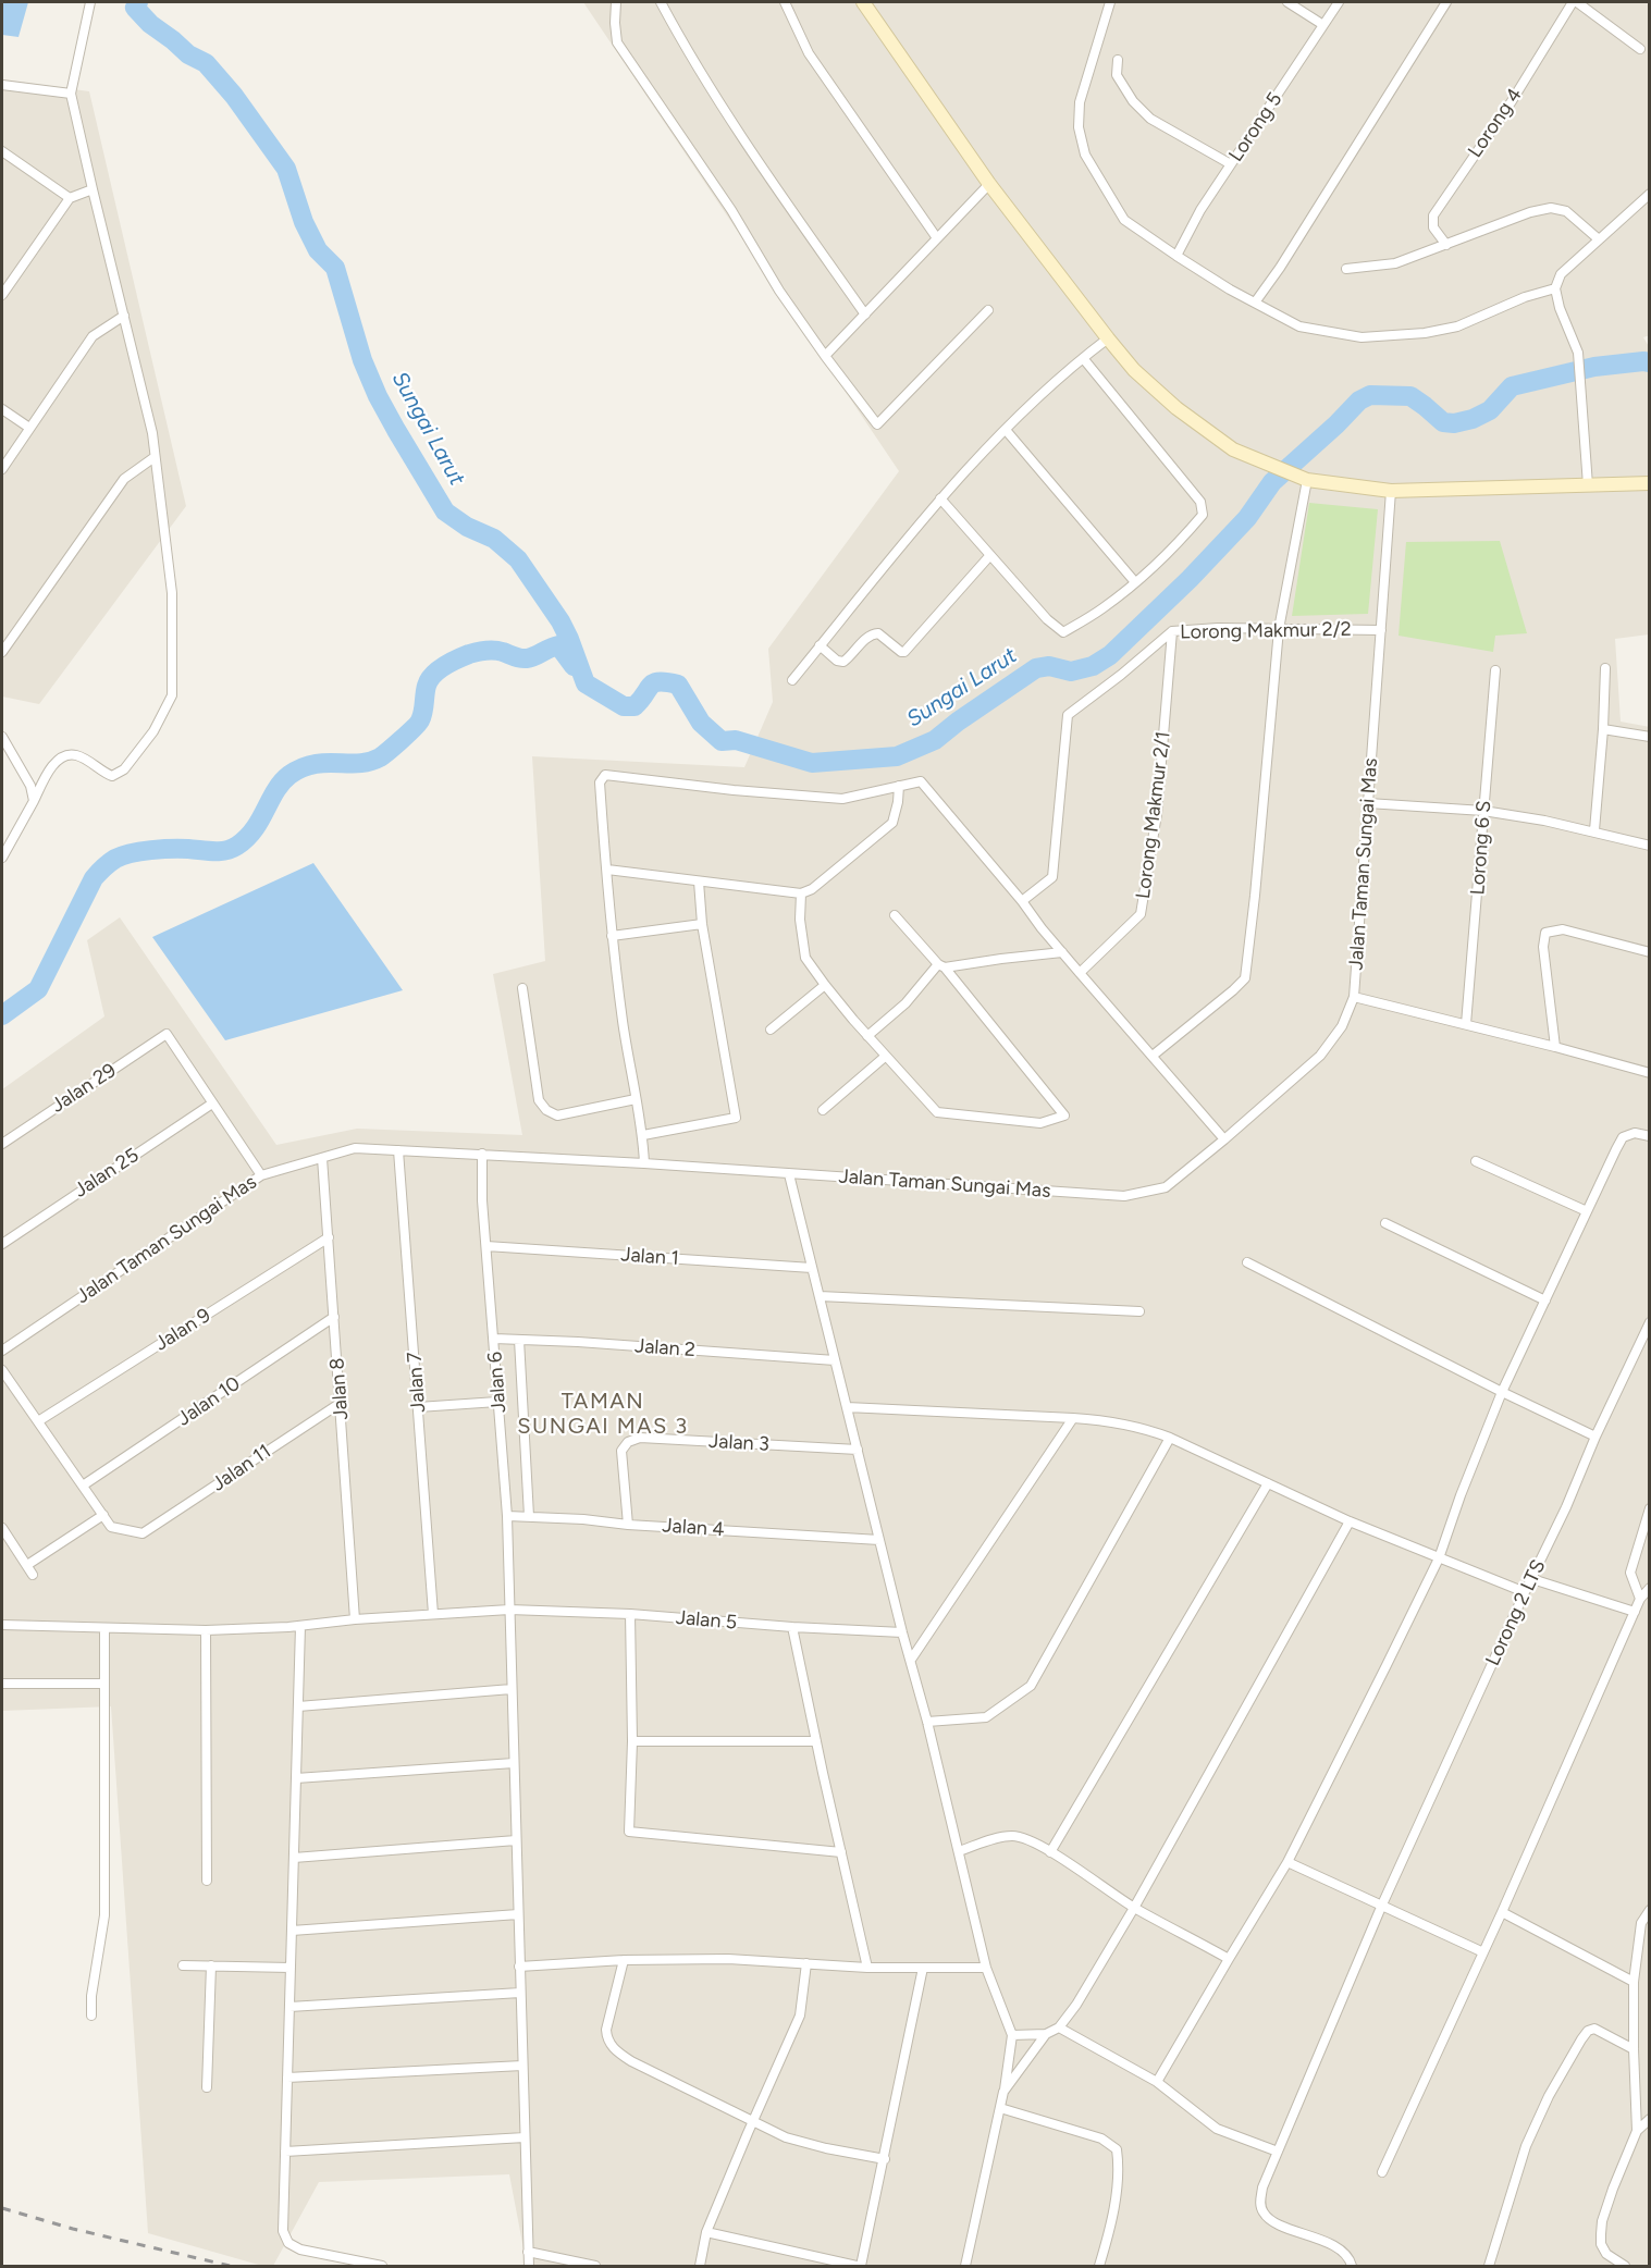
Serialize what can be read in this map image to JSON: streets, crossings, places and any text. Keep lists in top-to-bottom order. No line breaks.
{"streets":{"street":["Lorong 4","Lorong 5","Lorong Makmur 2/2","Lorong Makmur 2/1","Lorong 6 S","Jalan Taman Sungai Mas","Jalan 29","Jalan 25","Jalan 1","Jalan 9","Jalan 2","Jalan 7","Jalan 6","Jalan 8","Jalan 10","Jalan 3","Jalan 11","Jalan 4","Lorong 2 LTS","Jalan 5"]},"crossings":[["Lorong Makmur 2/2","Lorong Makmur 2/1"],["Lorong Makmur 2/2","Jalan Taman Sungai Mas"],["Jalan Taman Sungai Mas","Jalan 7"],["Jalan Taman Sungai Mas","Jalan 6"],["Jalan Taman Sungai Mas","Jalan 8"],["Jalan 29","Jalan 25"],["Jalan 1","Jalan 6"],["Jalan 9","Jalan 8"],["Jalan 2","Jalan 6"],["Jalan 7","Jalan 5"],["Jalan 6","Jalan 4"],["Jalan 6","Jalan 5"],["Jalan 8","Jalan 10"],["Jalan 8","Jalan 11"],["Jalan 8","Jalan 5"],["Jalan 3","Jalan 4"]],"districts":["TAMAN SUNGAI MAS 3"],"water":["Sungai Larut"]}
